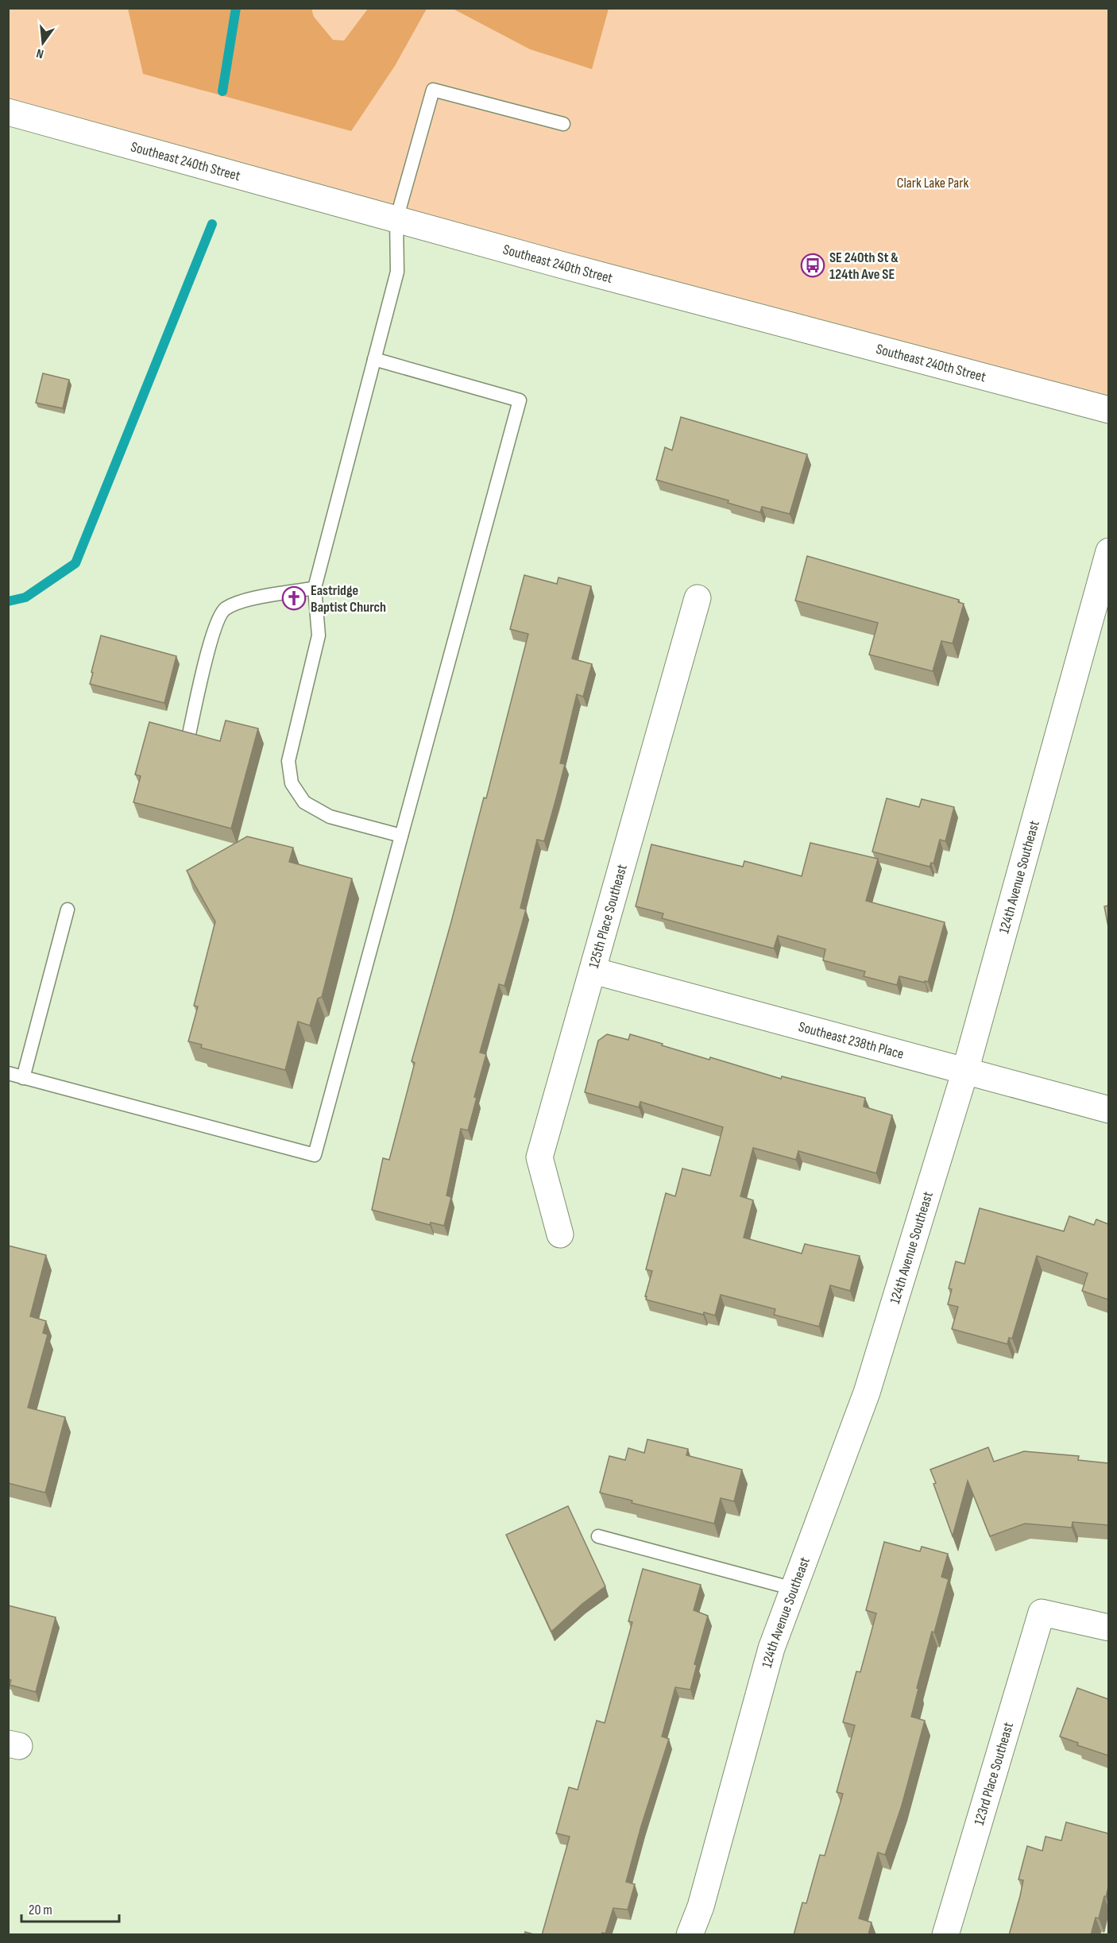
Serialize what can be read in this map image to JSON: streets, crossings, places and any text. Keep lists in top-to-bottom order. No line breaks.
{"streets":{"street":["Southeast 240th Street","124th Avenue Southeast","125th Place Southeast","Southeast 238th Place","123rd Place Southeast"]},"crossings":[["124th Avenue Southeast","Southeast 238th Place"],["125th Place Southeast","Southeast 238th Place"]],"parks":["Clark Lake Park"],"places":{"bus stop":["SE 240th St & 124th Ave SE"],"church":["Eastridge Baptist Church"]},"scale_bar":"20 m","north":"bottom"}
